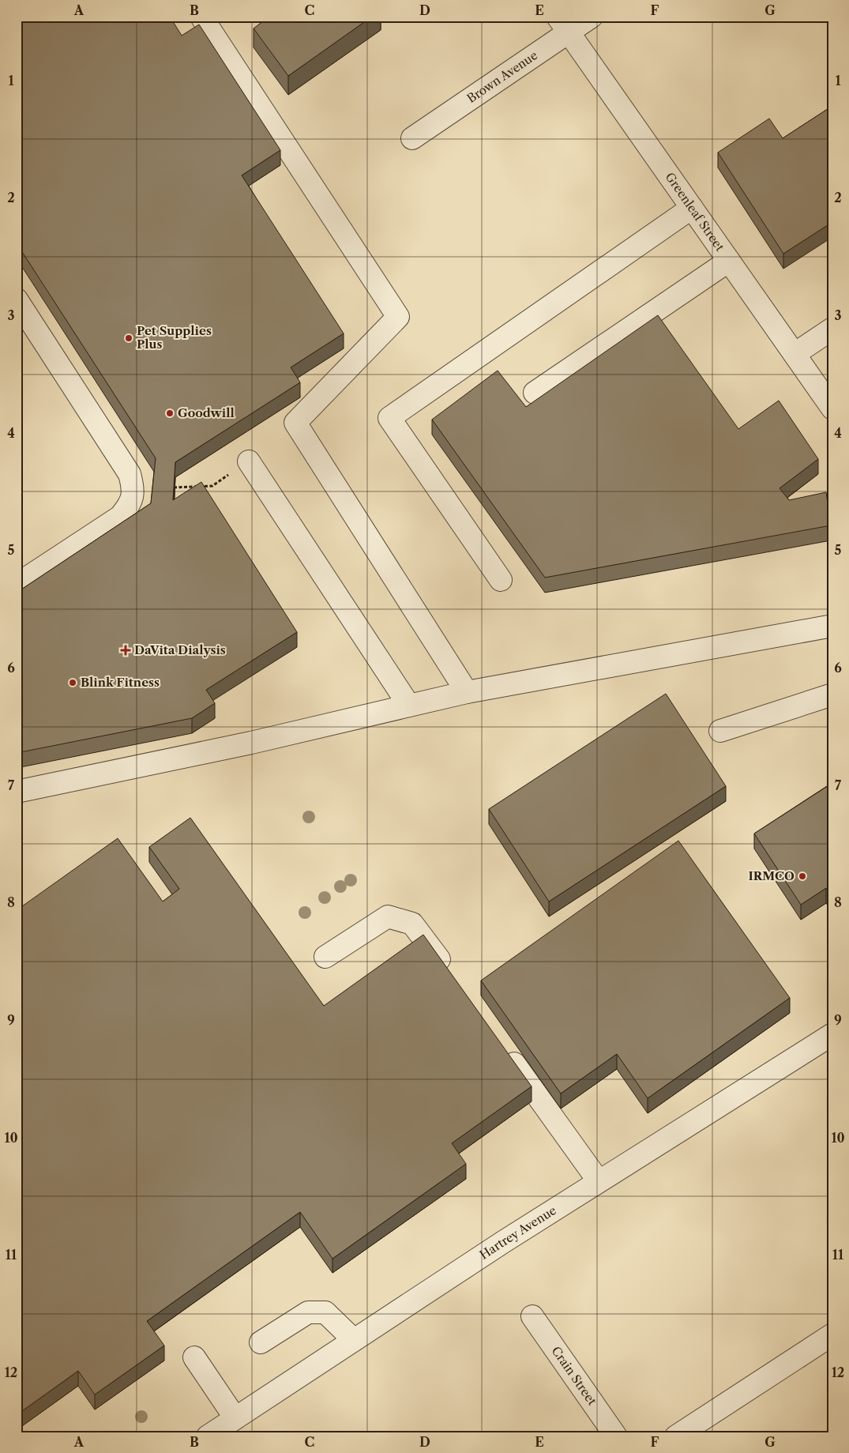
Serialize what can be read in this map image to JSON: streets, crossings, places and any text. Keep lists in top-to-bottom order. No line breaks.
{"streets":{"street":["Brown Avenue","Greenleaf Street","Hartrey Avenue","Crain Street"]},"crossings":[["Brown Avenue","Greenleaf Street"]],"places":{"other":["Pet Supplies Plus","Goodwill","Blink Fitness","IRMCO"],"health":["DaVita Dialysis"]},"grid":{"columns":["A","B","C","D","E","F","G"],"rows":["1","2","3","4","5","6","7","8","9","10","11","12"]}}
